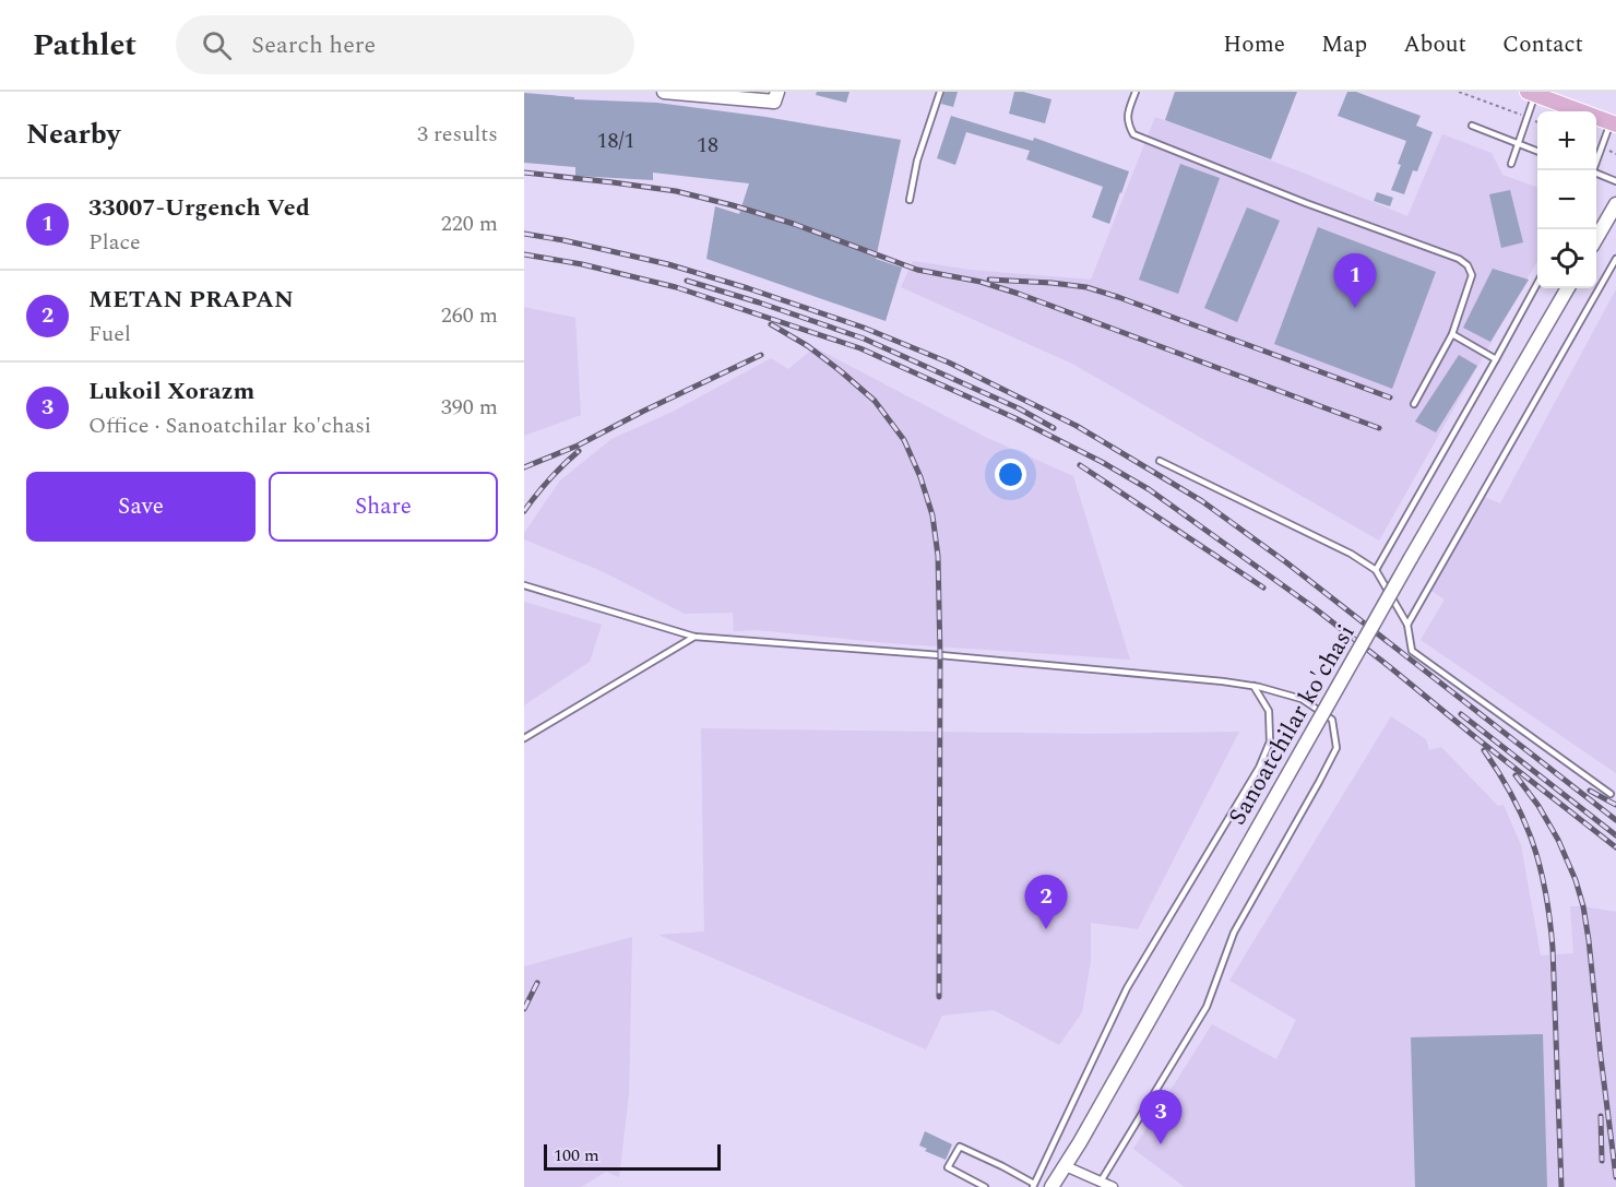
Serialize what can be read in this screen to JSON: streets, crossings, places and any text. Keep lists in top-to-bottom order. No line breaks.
{"streets":{"main road":["Sanoatchilar ko'chasi"]},"house_numbers":["18/1","18"],"scale_bar":"100 m","page":{"header":"Pathlet","search":"Search here","nav":["Home","Map","About","Contact"],"heading":["Nearby","3 results"],"map_buttons":["+","−"],"list":[{"mark":"1","name":"33007-Urgench Ved","note":"Place","value":"220 m"},{"mark":"2","name":"METAN PRAPAN","note":"Fuel","value":"260 m"},{"mark":"3","name":"Lukoil Xorazm","note":"Office · Sanoatchilar ko'chasi","value":"390 m"}],"pins":["1","2","3"],"buttons":["Save","Share"],"scale":"100 m"}}
